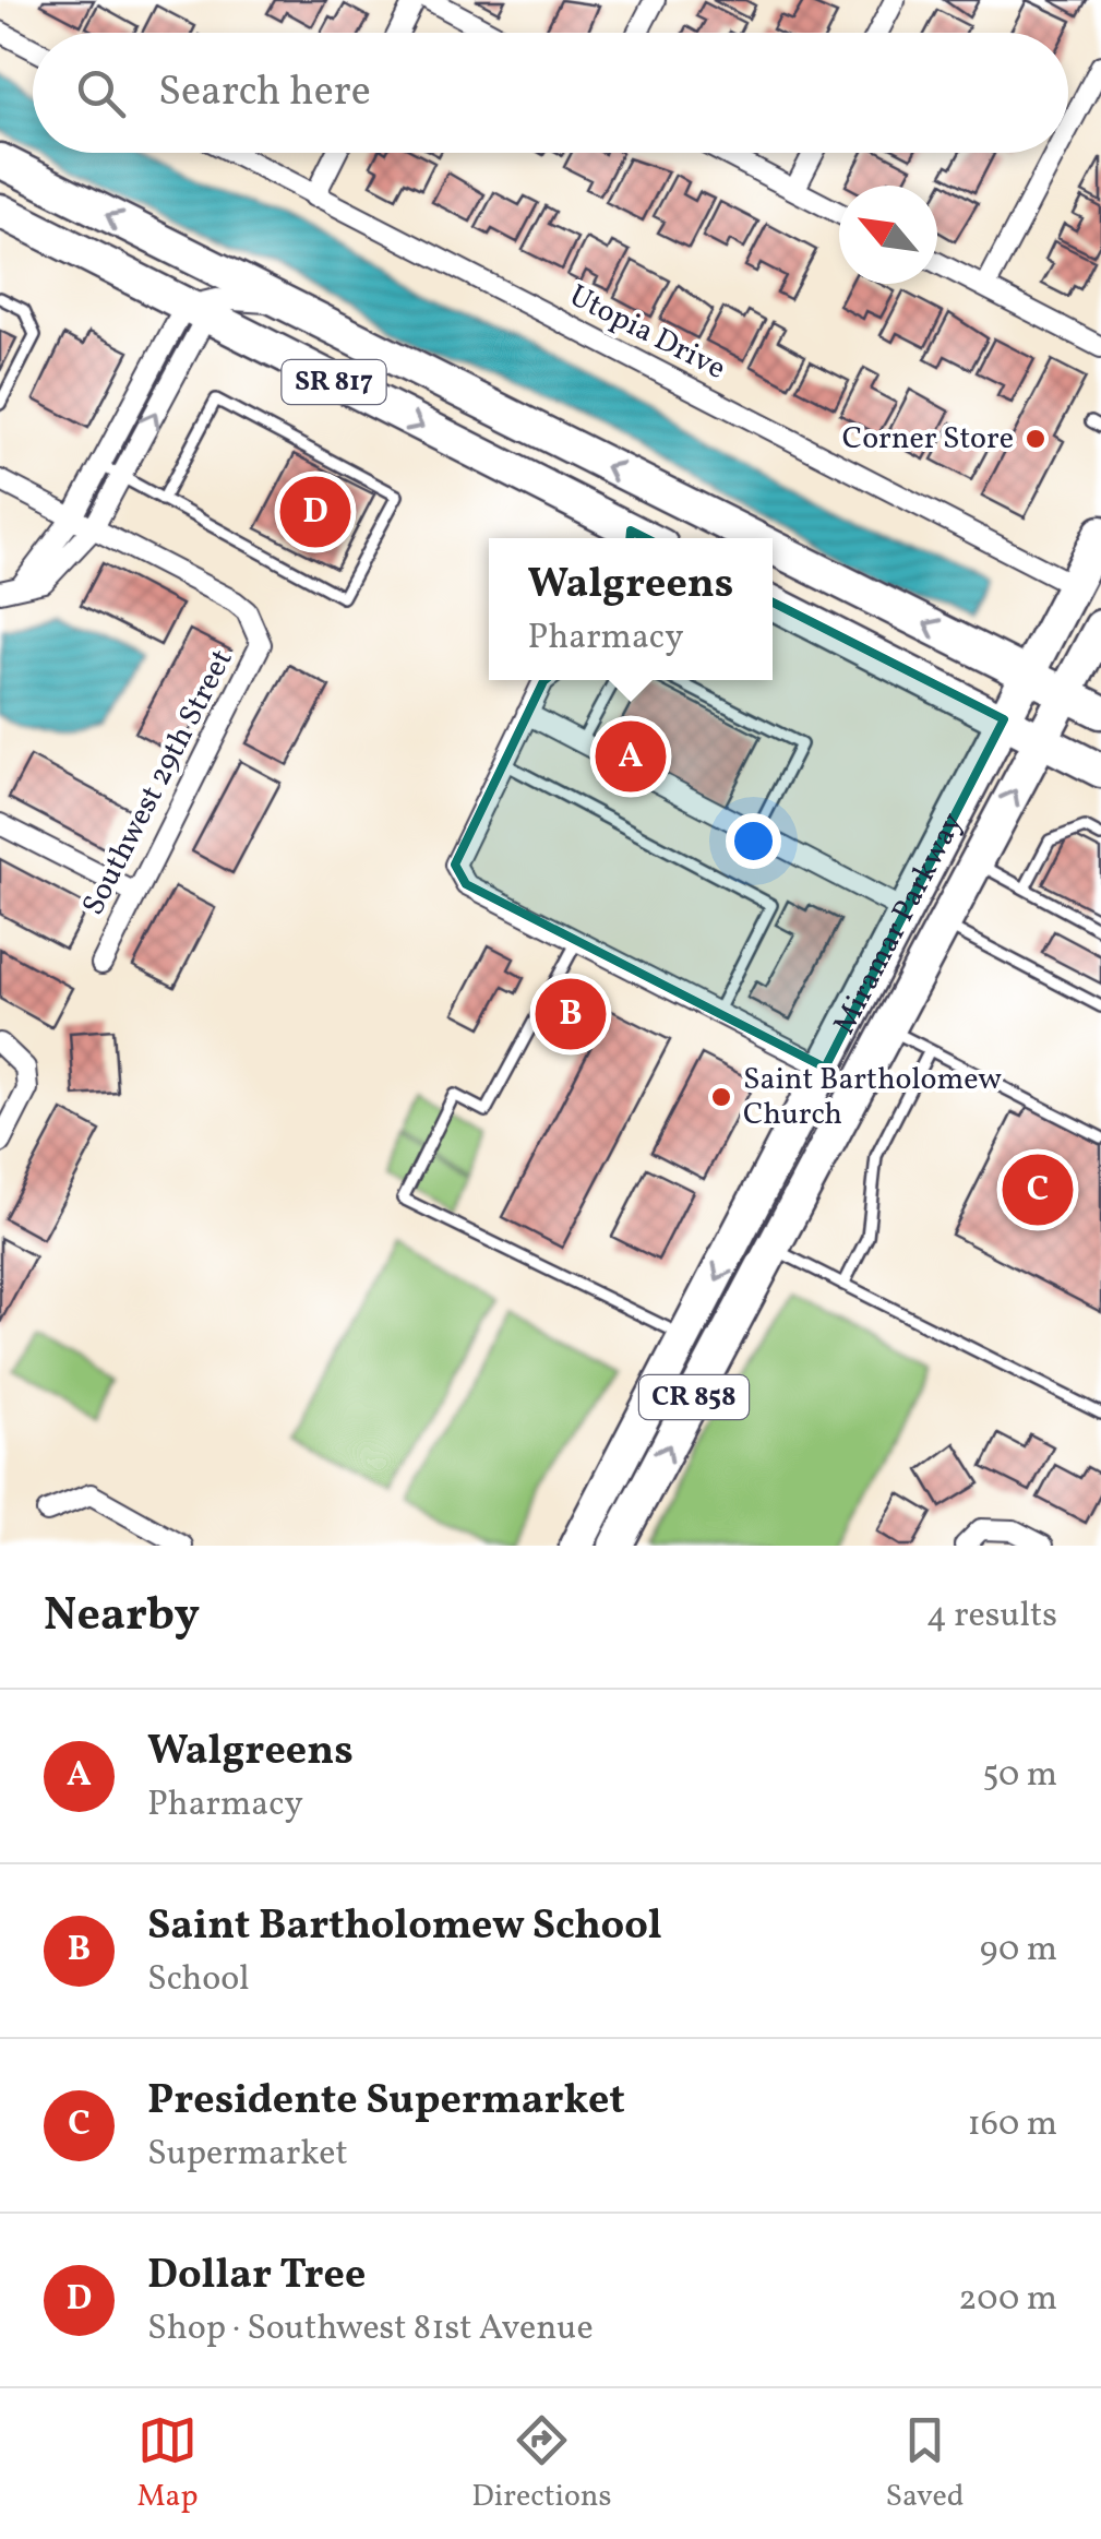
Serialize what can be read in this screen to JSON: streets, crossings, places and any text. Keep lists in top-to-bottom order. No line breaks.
{"streets":{"main road":["SR 817","Miramar Parkway","CR 858"],"street":["Utopia Drive","Southwest 29th Street"]},"crossings":[["Utopia Drive","Miramar Parkway"],["SR 817","Miramar Parkway"]],"places":["Corner Store","Saint Bartholomew Church"],"north":"top left","page":{"search":"Search here","pins":["D","A","B","C"],"popup":["Walgreens","Pharmacy"],"heading":["Nearby","4 results"],"list":[{"mark":"A","name":"Walgreens","note":"Pharmacy","value":"50 m"},{"mark":"B","name":"Saint Bartholomew School","note":"School","value":"90 m"},{"mark":"C","name":"Presidente Supermarket","note":"Supermarket","value":"160 m"},{"mark":"D","name":"Dollar Tree","note":"Shop · Southwest 81st Avenue","value":"200 m"}],"nav":["Map","Directions","Saved"]}}
